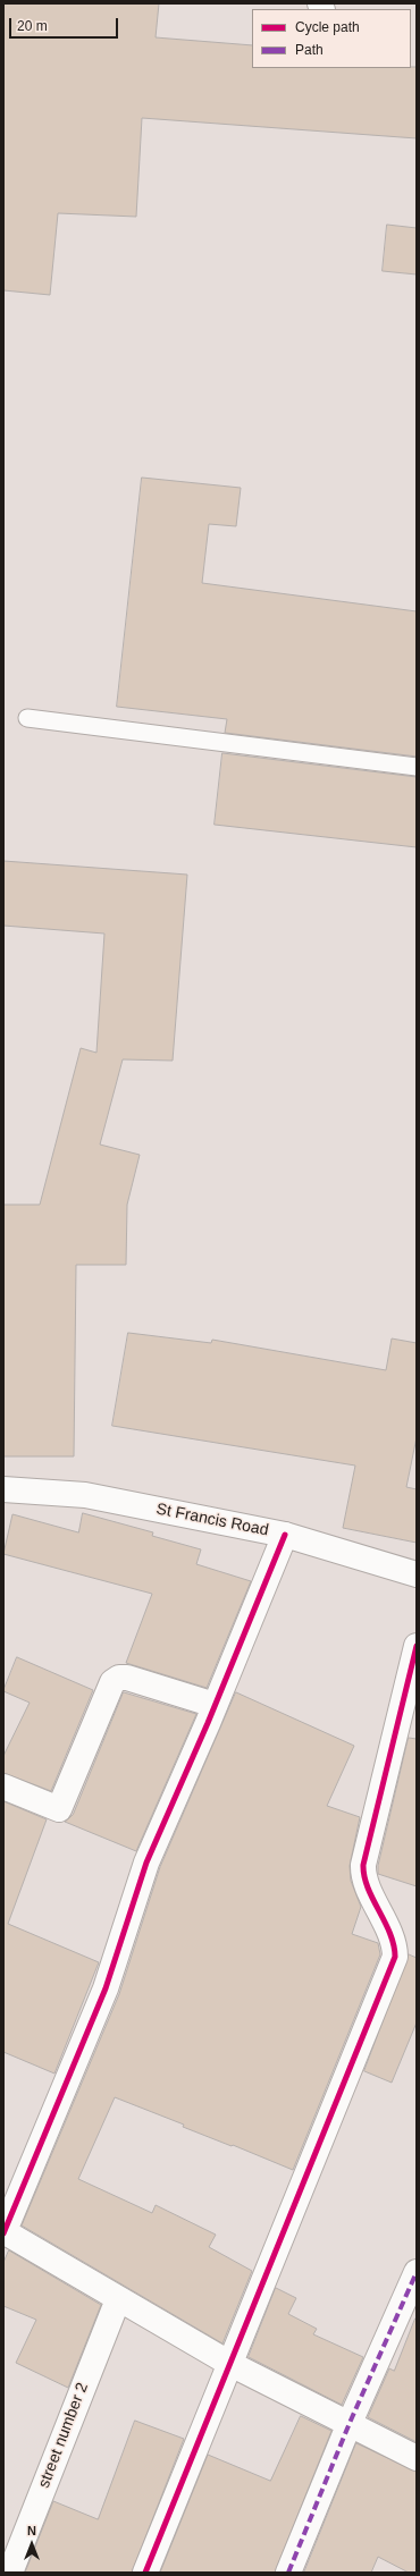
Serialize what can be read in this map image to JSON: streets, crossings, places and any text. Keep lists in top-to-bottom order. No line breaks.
{"streets":{"street":["St Francis Road","street number 2"]},"legend":["Cycle path","Path"],"scale_bar":"20 m","north":"top"}
